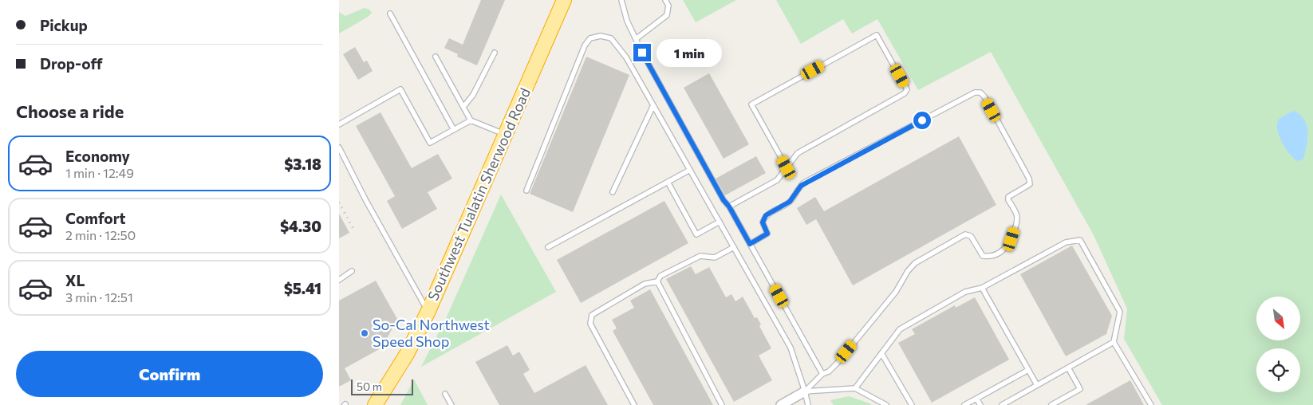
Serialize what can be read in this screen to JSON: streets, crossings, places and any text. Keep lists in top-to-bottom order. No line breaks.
{"streets":{"highway":["Southwest Tualatin Sherwood Road"]},"places":["So-Cal Northwest Speed Shop"],"scale_bar":"50 m","north":"bottom right","page":{"banner":["Pickup","Drop-off"],"bubble":"1 min","heading":"Choose a ride","list":[{"name":"Economy","note":"1 min · 12:49","value":"$3.18"},{"name":"Comfort","note":"2 min · 12:50","value":"$4.30"},{"name":"XL","note":"3 min · 12:51","value":"$5.41"}],"buttons":"Confirm","scale":"50 m"}}
